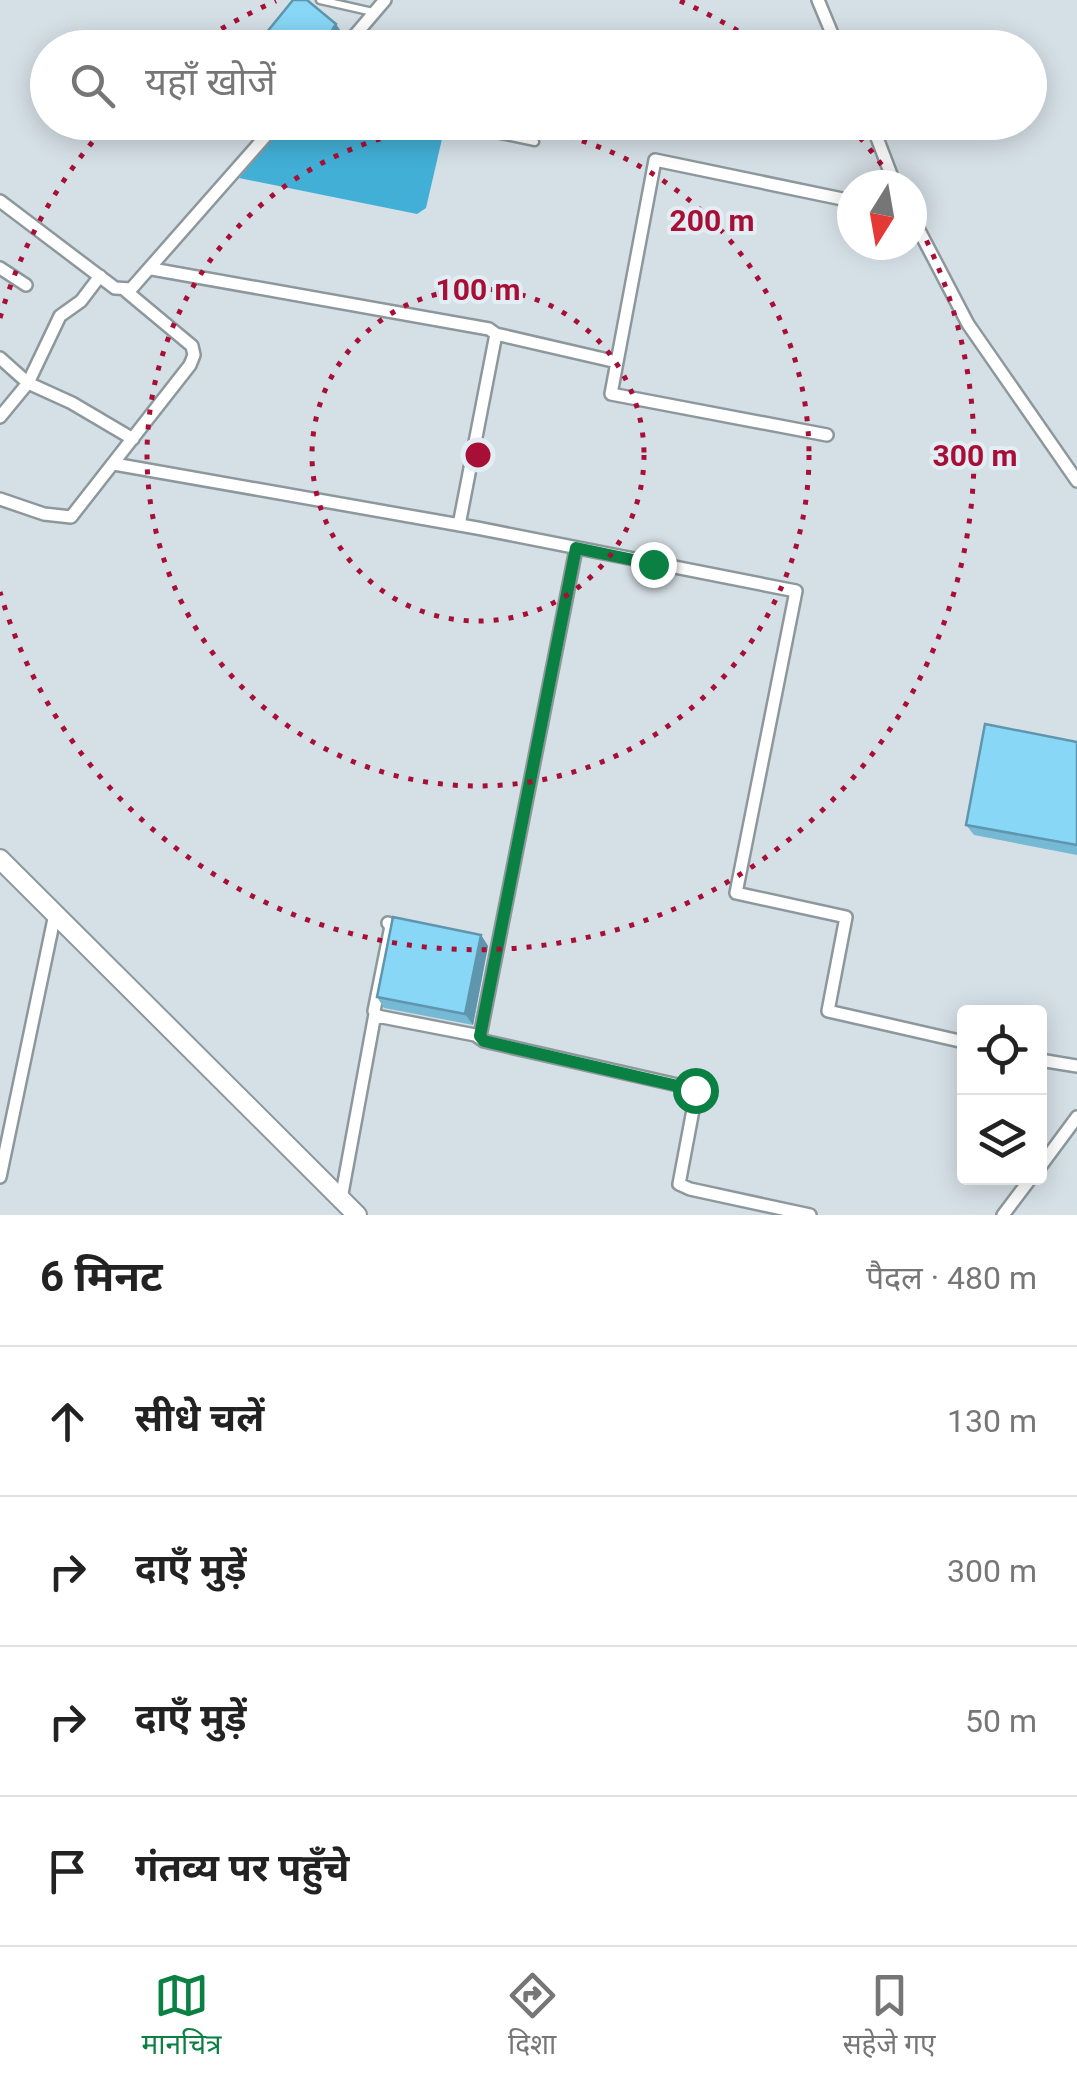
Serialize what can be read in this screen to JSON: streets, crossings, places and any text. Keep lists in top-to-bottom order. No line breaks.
{"north":"bottom","page":{"search":"यहाँ खोजें","heading":["6 मिनट","पैदल · 480 m"],"list":[["सीधे चलें","130 m"],["दाएँ मुड़ें","300 m"],["दाएँ मुड़ें","50 m"],"गंतव्य पर पहुँचे"],"nav":["मानचित्र","दिशा","सहेजे गए"]},"rings":["200 m","100 m","300 m"]}
